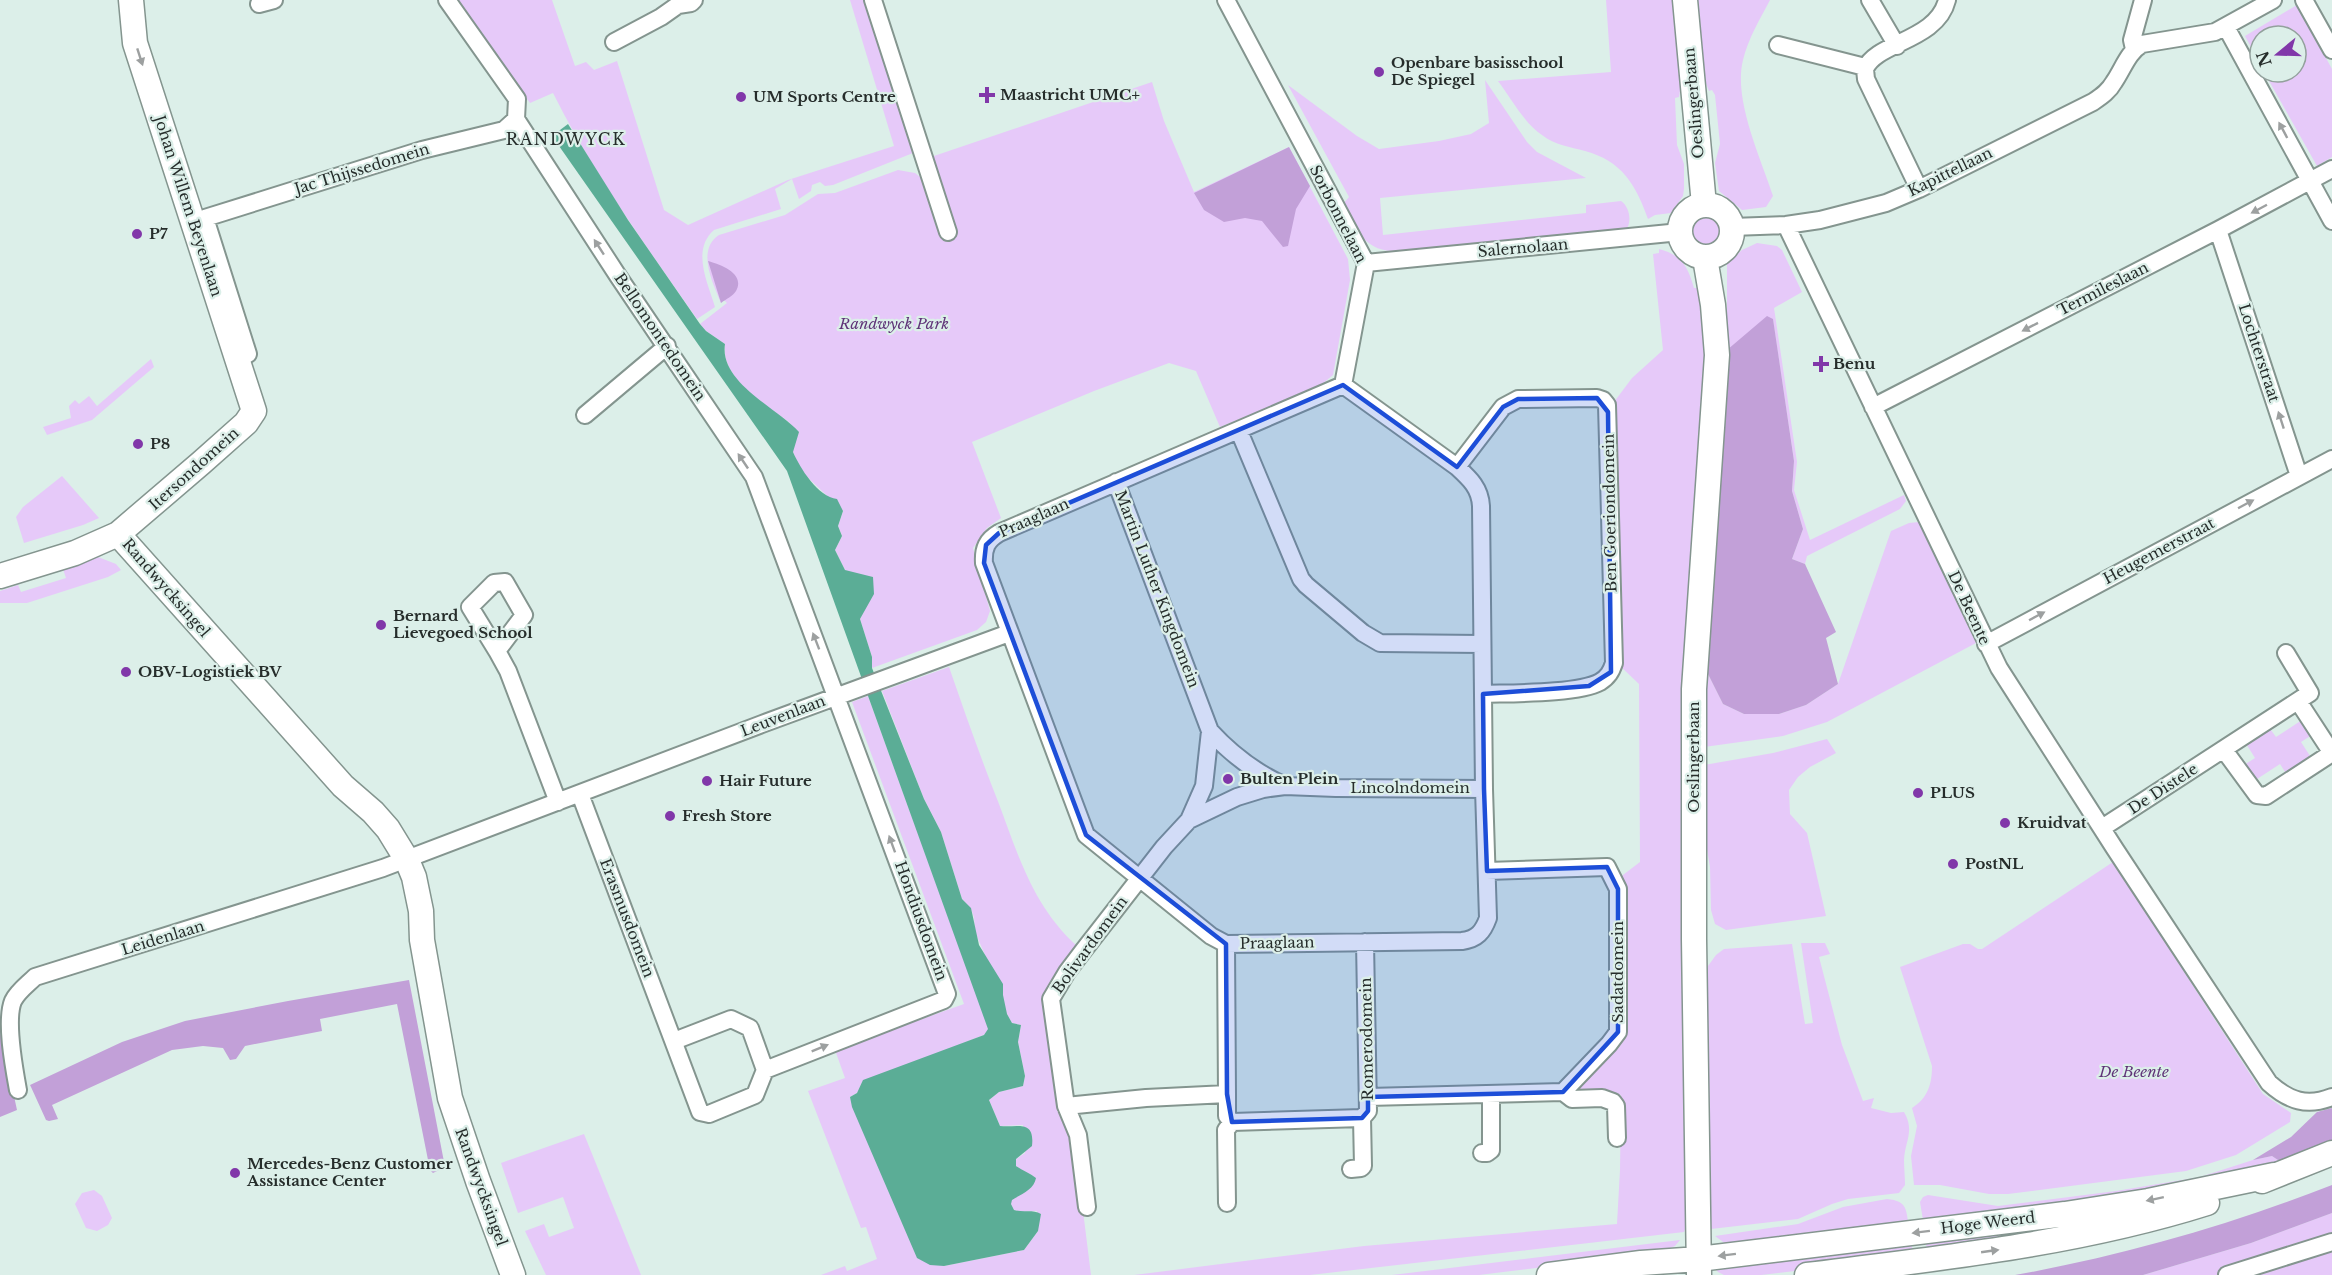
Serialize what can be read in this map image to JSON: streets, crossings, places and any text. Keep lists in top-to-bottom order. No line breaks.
{"streets":{"main road":["Oeslingerbaan","Johan Willem Beyenlaan","Itersondomein","Randwycksingel","Hoge Weerd"],"street":["Jac Thijssedomein","Kapittellaan","Sorbonnelaan","Salernolaan","Termileslaan","Bellomontedomein","Lochterstraat","Ben Goeriondomein","Praaglaan","Heugemerstraat","Martin Luther Kingdomein","De Beente","Leuvenlaan","Lincolndomein","De Distele","Erasmusdomein","Hondiusdomein","Leidenlaan","Bolivardomein","Sadatdomein","Romerodomein"]},"crossings":[["Oeslingerbaan","Kapittellaan"],["Oeslingerbaan","Salernolaan"],["Oeslingerbaan","Hoge Weerd"],["Jac Thijssedomein","Johan Willem Beyenlaan"],["Jac Thijssedomein","Bellomontedomein"],["Kapittellaan","Salernolaan"],["Kapittellaan","De Beente"],["Johan Willem Beyenlaan","Itersondomein"],["Sorbonnelaan","Salernolaan"],["Sorbonnelaan","Praaglaan"],["Termileslaan","Lochterstraat"],["Termileslaan","De Beente"],["Bellomontedomein","Leuvenlaan"],["Bellomontedomein","Hondiusdomein"],["Lochterstraat","Heugemerstraat"],["Itersondomein","Randwycksingel"],["Ben Goeriondomein","Praaglaan"],["Praaglaan","Martin Luther Kingdomein"],["Praaglaan","Leuvenlaan"],["Praaglaan","Lincolndomein"],["Praaglaan","Bolivardomein"],["Praaglaan","Sadatdomein"],["Praaglaan","Romerodomein"],["Heugemerstraat","De Beente"],["Randwycksingel","Leuvenlaan"],["Randwycksingel","Leidenlaan"],["De Beente","De Distele"],["Leuvenlaan","Erasmusdomein"],["Leuvenlaan","Hondiusdomein"],["Leuvenlaan","Leidenlaan"],["Erasmusdomein","Hondiusdomein"]],"one_way":["Johan Willem Beyenlaan","Termileslaan","Bellomontedomein","Lochterstraat","Heugemerstraat"],"districts":["RANDWYCK"],"parks":["Randwyck Park","De Beente"],"places":{"other":["Openbare basisschool De Spiegel","UM Sports Centre","P7","P8","Bernard Lievegoed School","OBV-Logistiek BV","Bulten Plein","Hair Future","PLUS","Fresh Store","Kruidvat","PostNL","Mercedes-Benz Customer Assistance Center"],"health":["Maastricht UMC+","Benu"]},"north":"left"}
